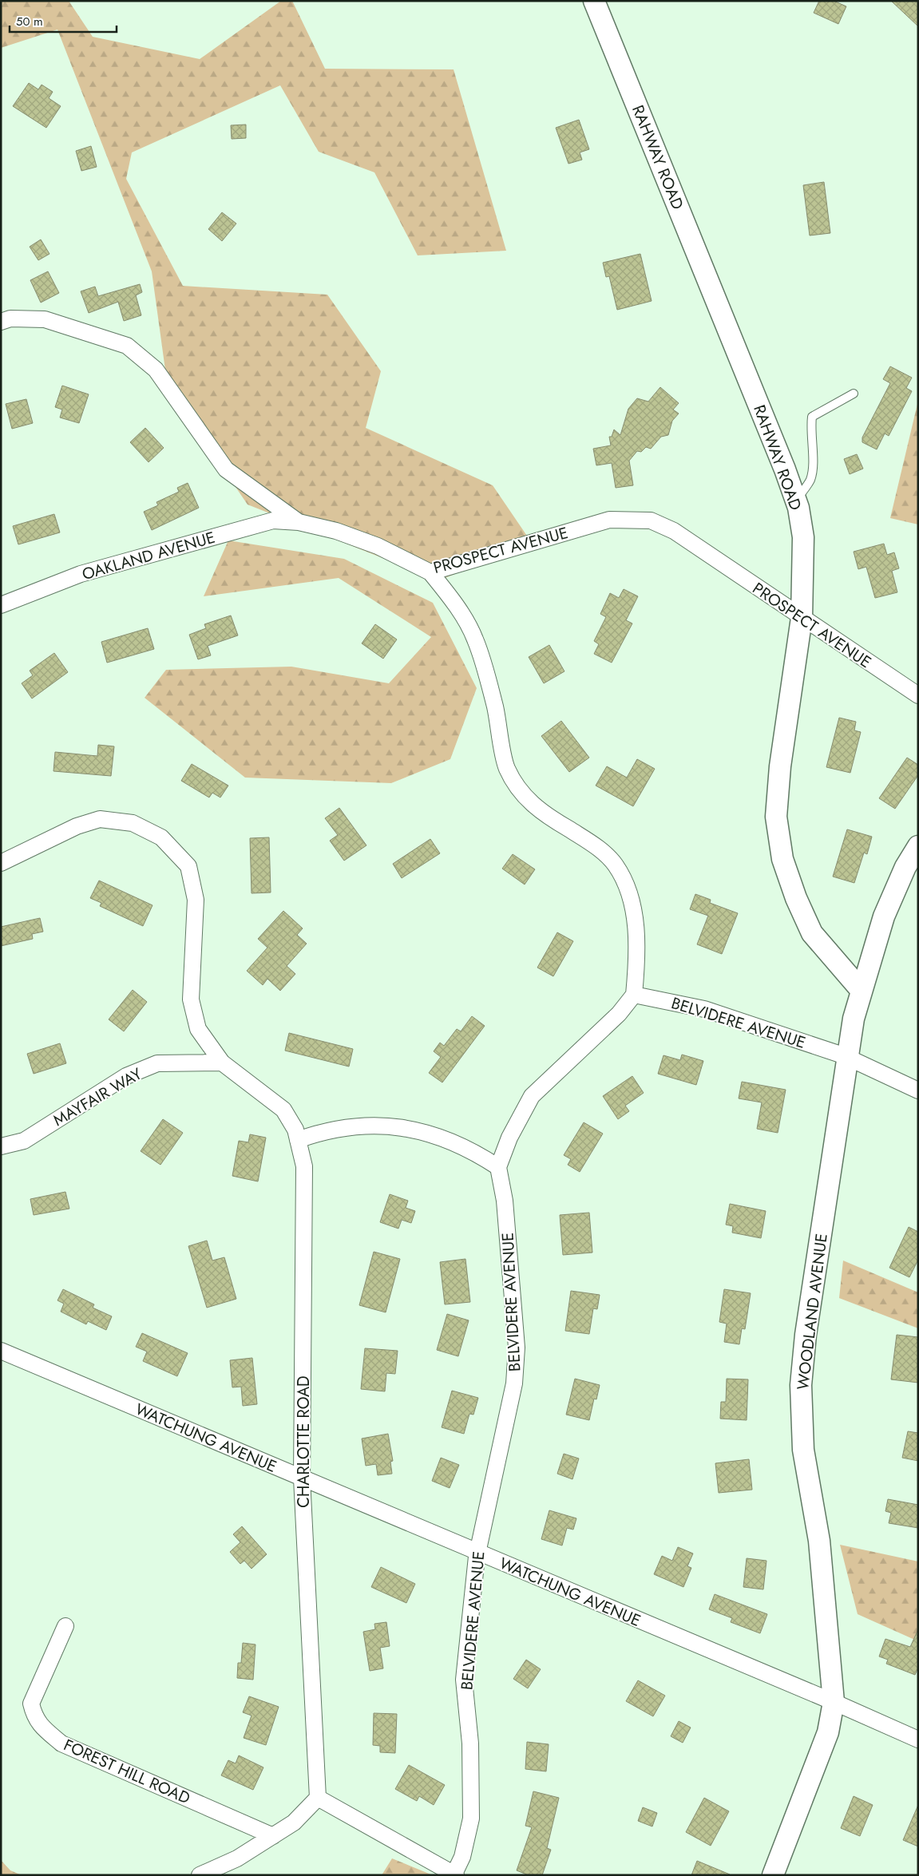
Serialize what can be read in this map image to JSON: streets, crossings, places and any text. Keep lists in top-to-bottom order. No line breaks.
{"streets":{"street":["RAHWAY ROAD","PROSPECT AVENUE","OAKLAND AVENUE","BELVIDERE AVENUE","MAYFAIR WAY","WOODLAND AVENUE","WATCHUNG AVENUE","CHARLOTTE ROAD","FOREST HILL ROAD"]},"crossings":[["RAHWAY ROAD","PROSPECT AVENUE"],["RAHWAY ROAD","WOODLAND AVENUE"],["PROSPECT AVENUE","OAKLAND AVENUE"],["BELVIDERE AVENUE","WOODLAND AVENUE"],["BELVIDERE AVENUE","WATCHUNG AVENUE"],["MAYFAIR WAY","CHARLOTTE ROAD"],["WOODLAND AVENUE","WATCHUNG AVENUE"],["WATCHUNG AVENUE","CHARLOTTE ROAD"]],"scale_bar":"50 m"}
